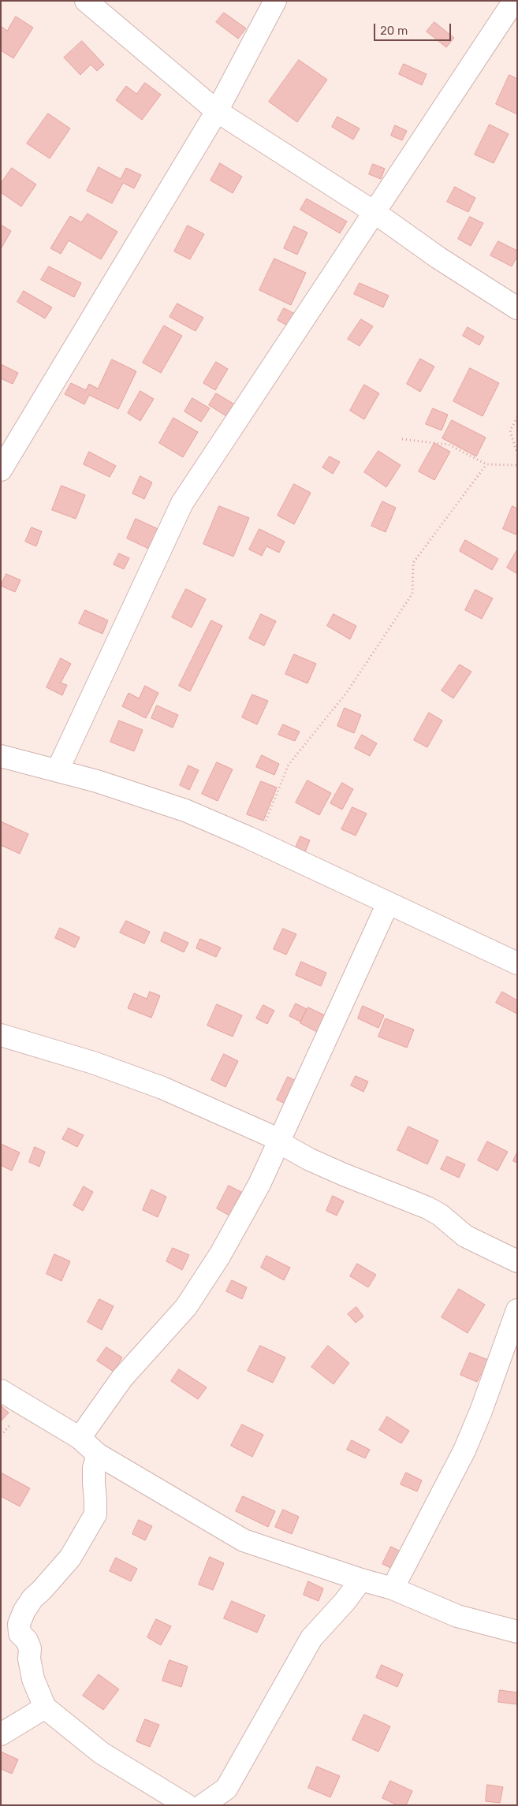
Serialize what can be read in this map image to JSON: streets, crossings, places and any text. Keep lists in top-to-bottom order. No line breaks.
{"scale_bar":"20 m"}
